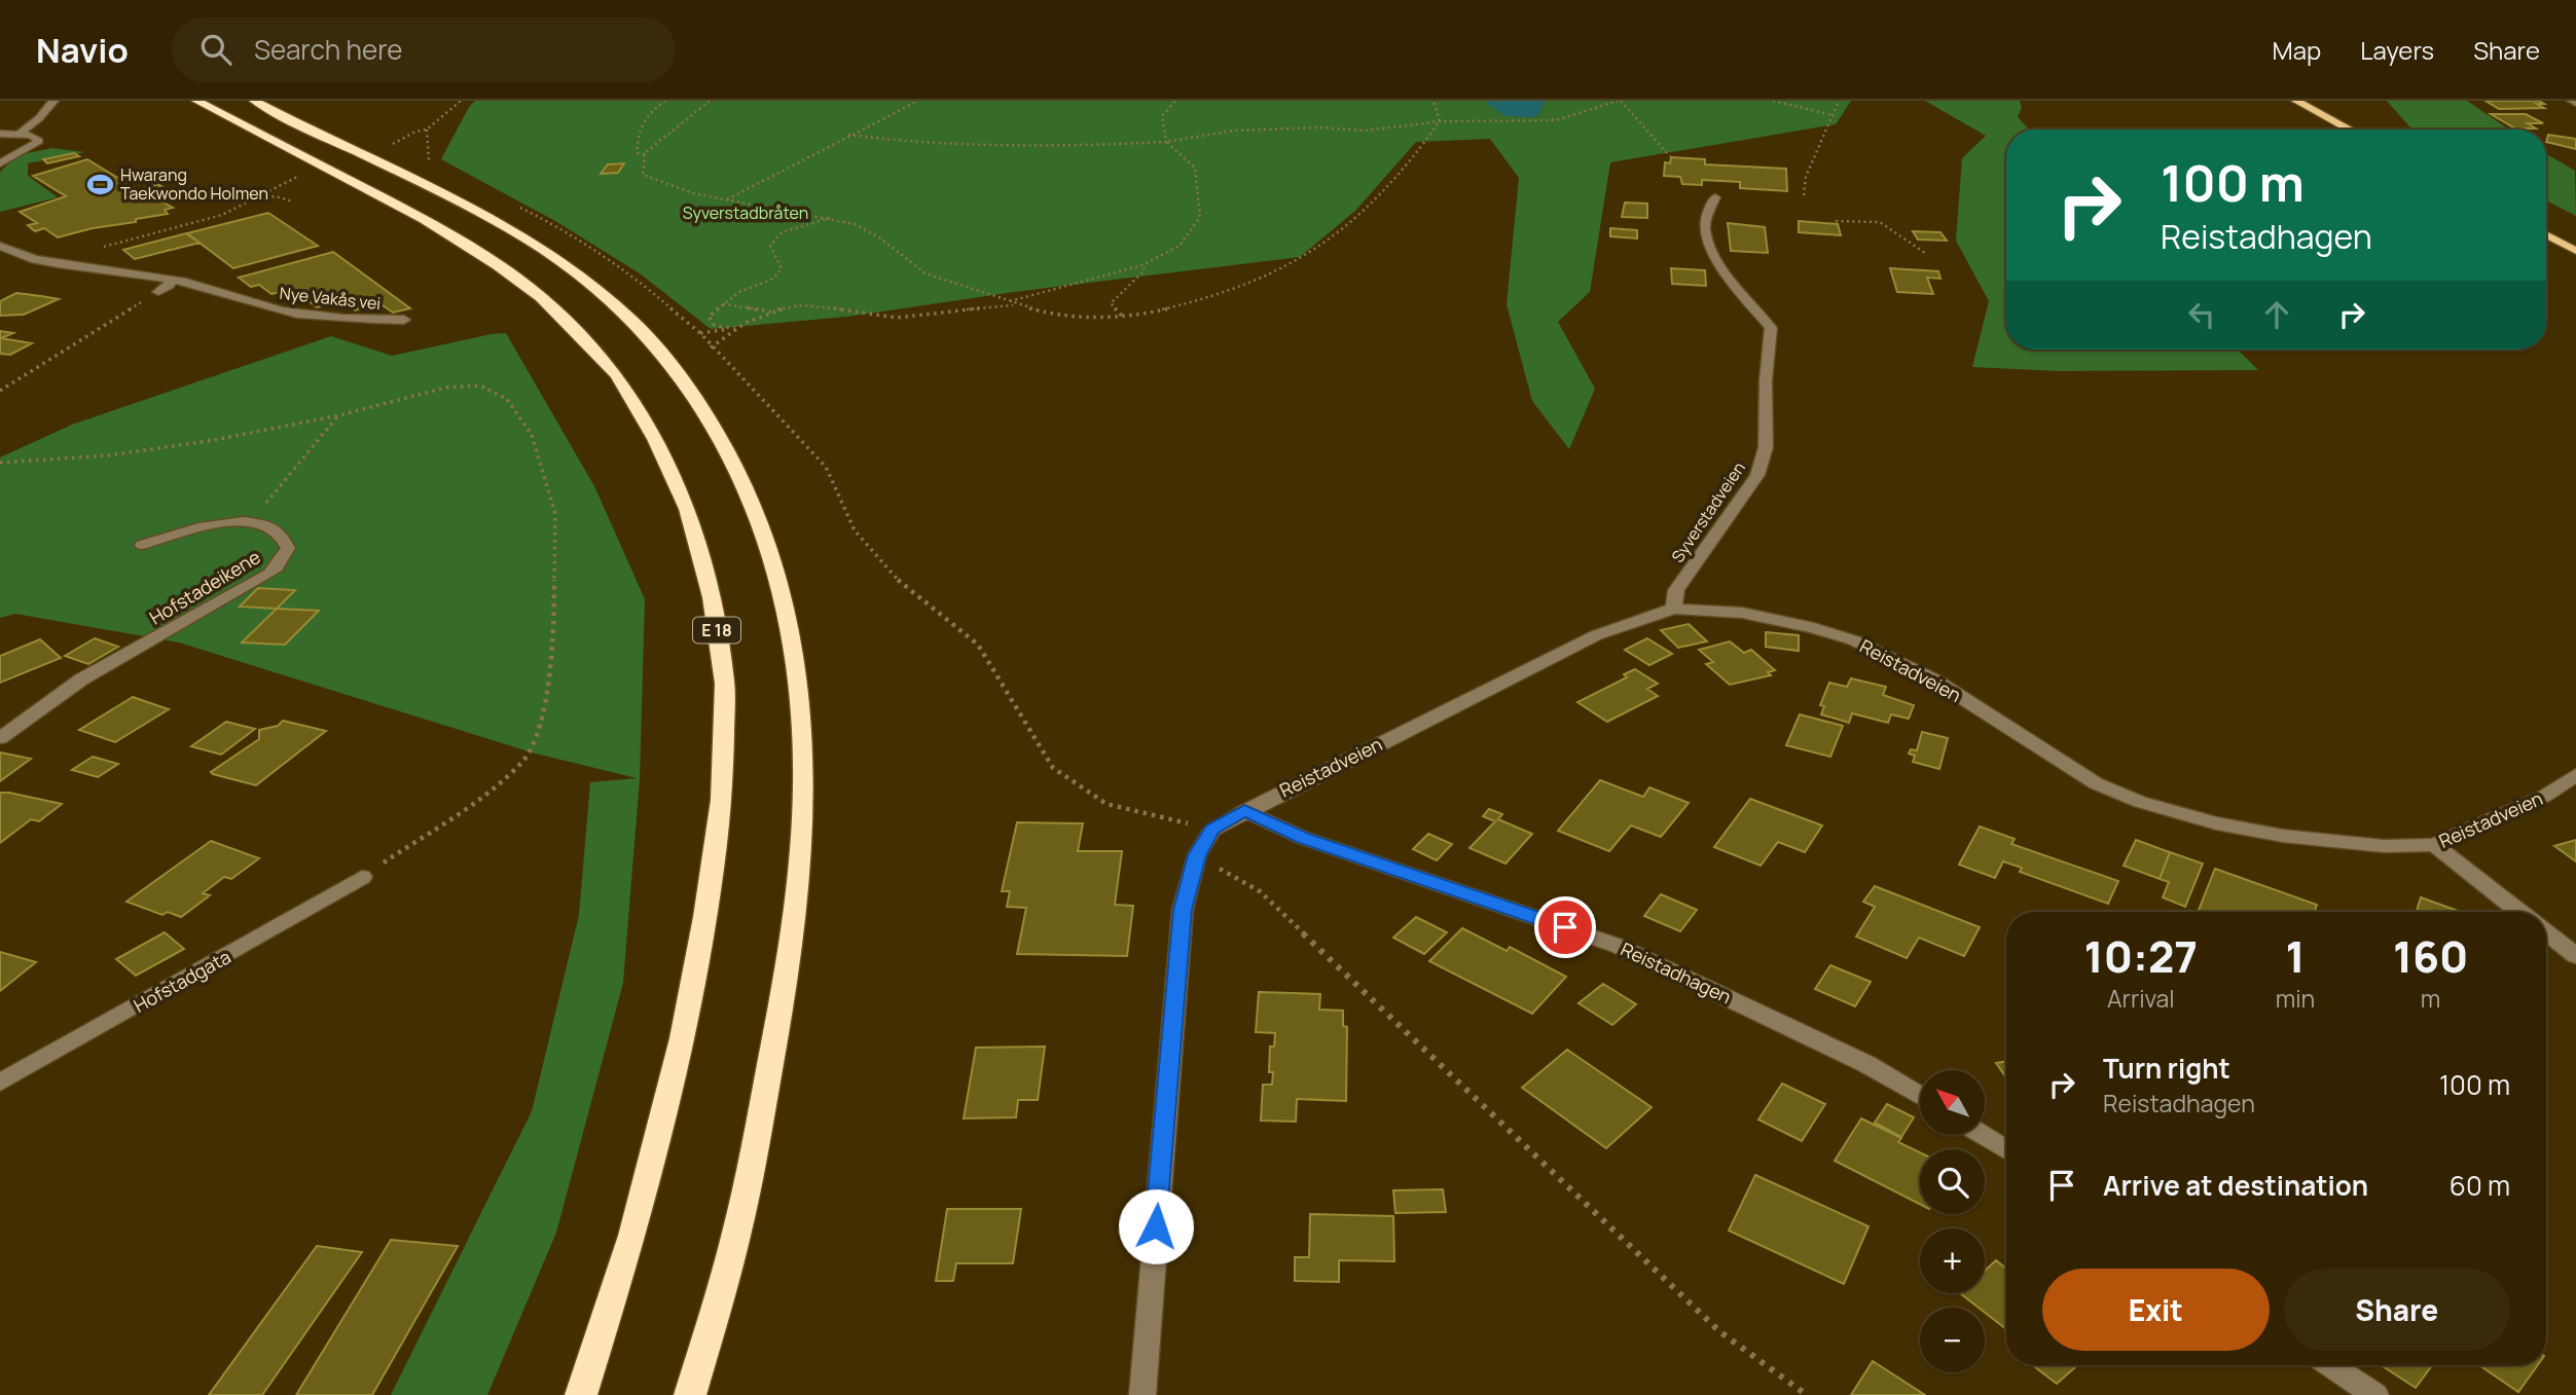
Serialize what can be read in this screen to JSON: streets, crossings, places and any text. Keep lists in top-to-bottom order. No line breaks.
{"streets":{"highway":["E 18"],"street":["Nye Vakås vei","Syverstadveien","Hofstadeikene","Reistadveien","Reistadhagen","Hofstadgata"]},"crossings":[["Syverstadveien","Reistadveien"],["Reistadveien","Reistadhagen"]],"parks":["Syverstadbråten"],"places":{"sports":["Hwarang Taekwondo Holmen"]},"north":"top left","page":{"header":"Navio","search":"Search here","nav":["Map","Layers","Share"],"turn":["100 m","Reistadhagen"],"eta":["10:27","Arrival","1","min","160","m"],"list":[{"name":"Turn right","note":"Reistadhagen","value":"100 m"},{"name":"Arrive at destination","value":"60 m"}],"map_buttons":["+","−"],"buttons":["Exit","Share"]}}
